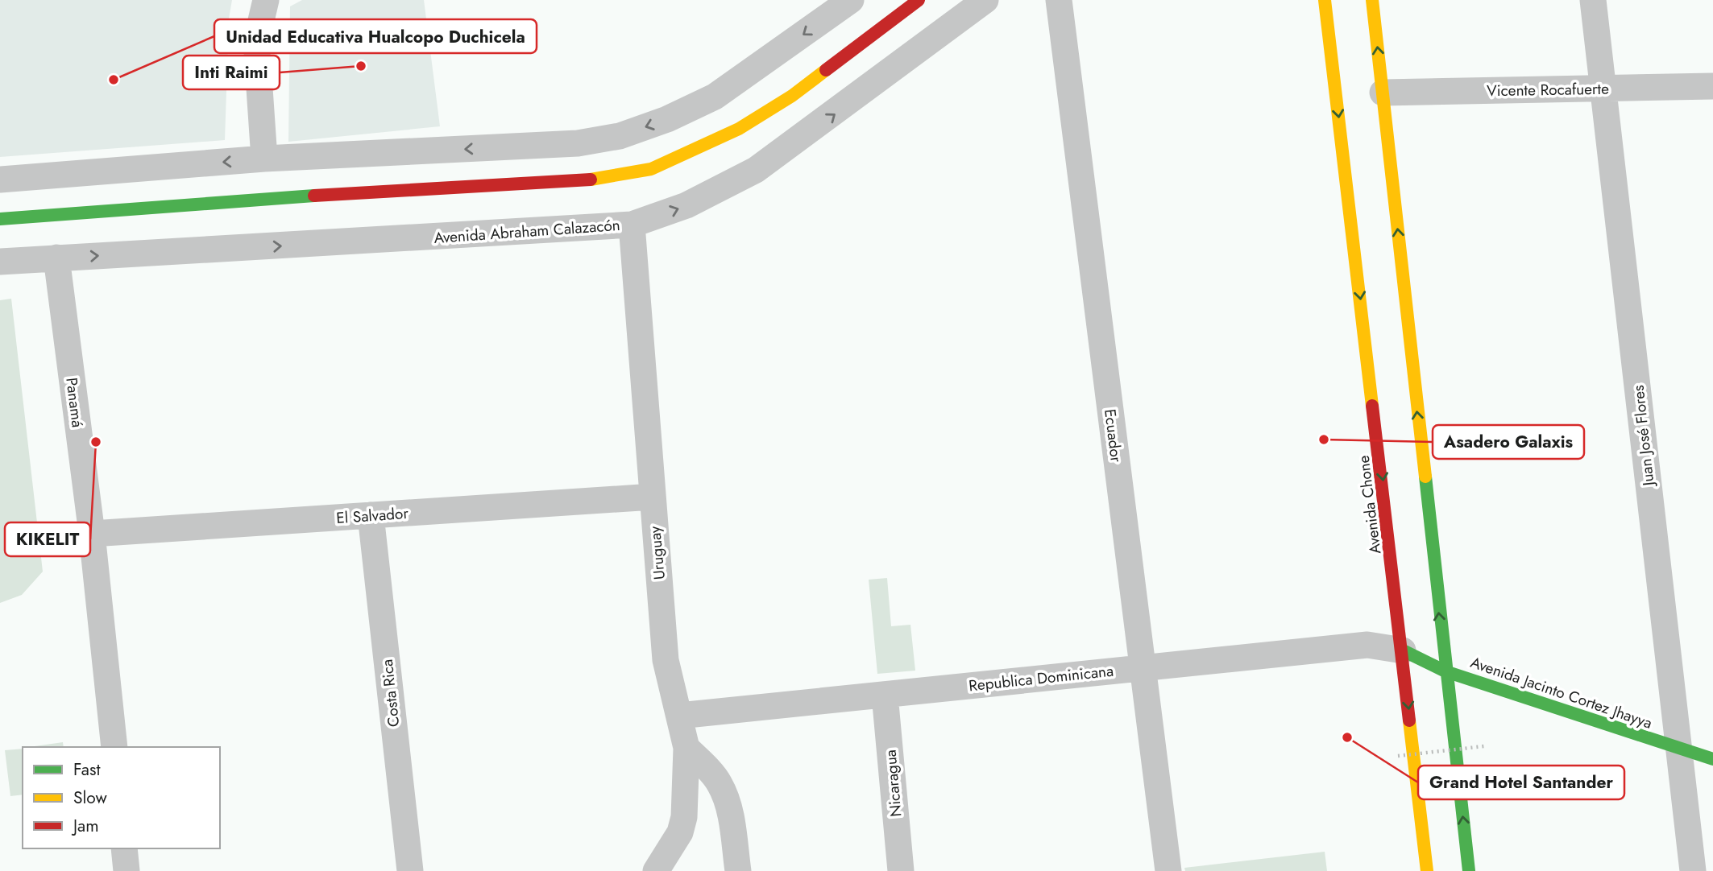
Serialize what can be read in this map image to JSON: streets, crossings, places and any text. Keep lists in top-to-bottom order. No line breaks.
{"streets":{"main road":["Avenida Chone","Avenida Jacinto Cortez Jhayya"],"street":["Vicente Rocafuerte","Avenida Abraham Calazacón","Panamá","Ecuador","Juan José Flores","El Salvador","Uruguay","Republica Dominicana","Costa Rica","Nicaragua"]},"crossings":[["Vicente Rocafuerte","Juan José Flores"],["Avenida Abraham Calazacón","Panamá"],["Avenida Abraham Calazacón","Uruguay"],["Panamá","El Salvador"],["Ecuador","Republica Dominicana"],["Juan José Flores","Avenida Jacinto Cortez Jhayya"],["Avenida Chone","Republica Dominicana"],["Avenida Chone","Avenida Jacinto Cortez Jhayya"],["El Salvador","Uruguay"],["El Salvador","Costa Rica"],["Uruguay","Republica Dominicana"],["Republica Dominicana","Avenida Jacinto Cortez Jhayya"],["Republica Dominicana","Nicaragua"]],"places":["Inti Raimi","Unidad Educativa Hualcopo Duchicela","Asadero Galaxis","KIKELIT","Grand Hotel Santander"],"legend":["Fast","Slow","Jam"]}
